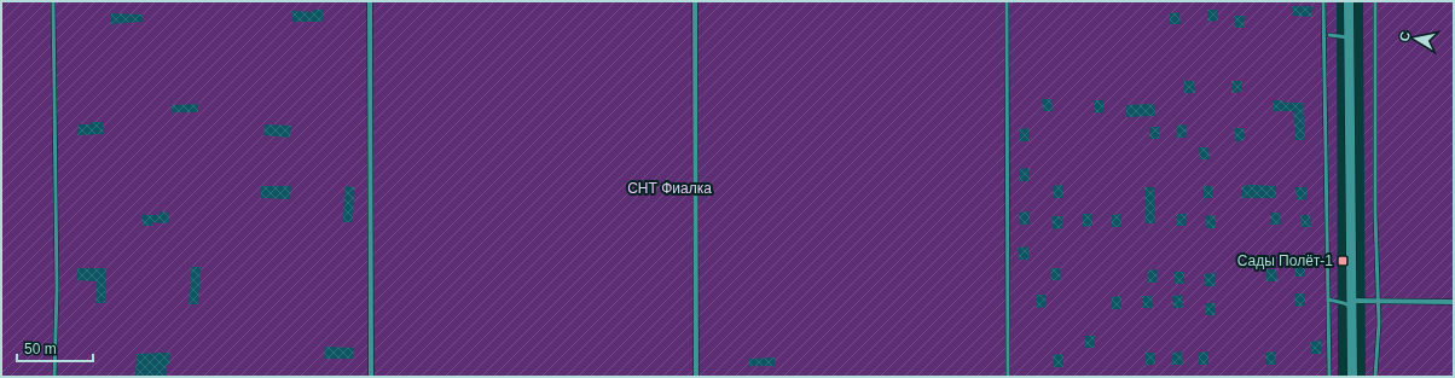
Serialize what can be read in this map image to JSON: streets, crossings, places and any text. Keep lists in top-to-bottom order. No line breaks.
{"parks":["СНТ Фиалка"],"places":{"transit":["Сады Полёт-1"]},"scale_bar":"50 m","north":"left"}
